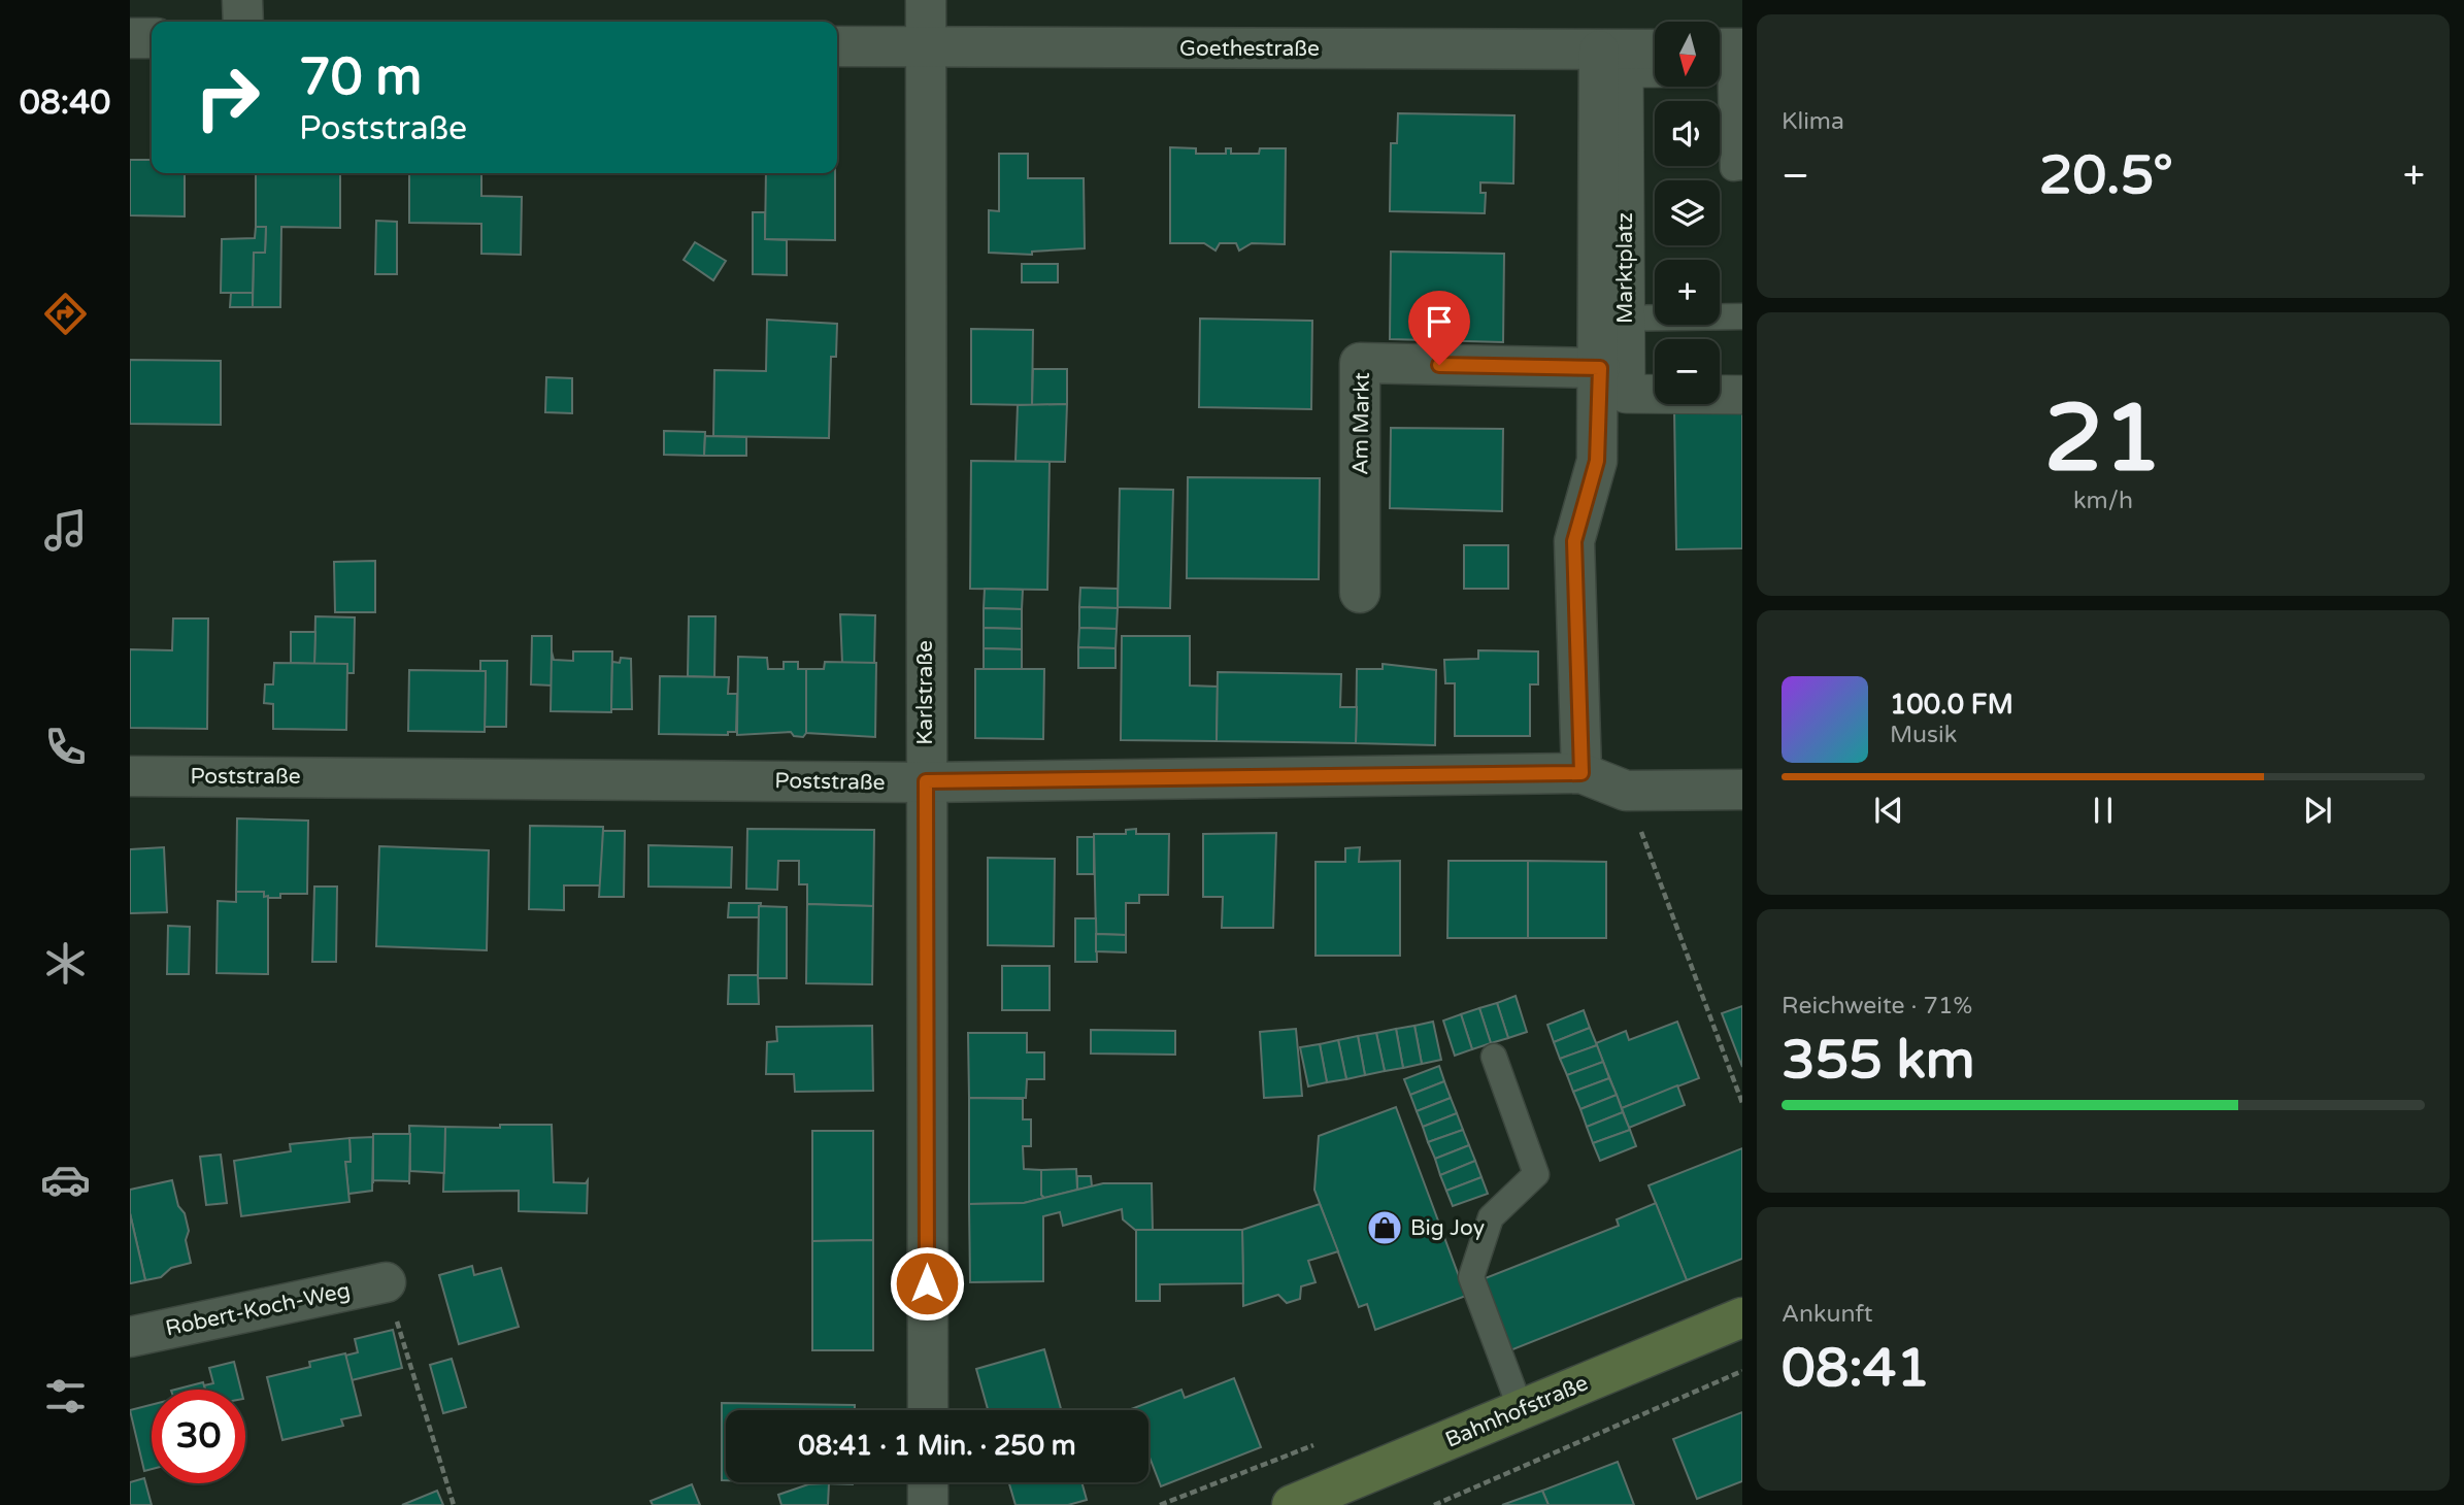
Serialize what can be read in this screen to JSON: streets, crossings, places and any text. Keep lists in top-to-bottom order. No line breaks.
{"streets":{"main road":["Bahnhofstraße"],"street":["Goethestraße","Marktplatz","Am Markt","Karlstraße","Poststraße","Robert-Koch-Weg"]},"crossings":[["Goethestraße","Karlstraße"],["Karlstraße","Poststraße"]],"places":{"shop":["Big Joy"]},"north":"bottom","page":{"tabs":"08:40","tile":["Klima",["21","km/h"],["Reichweite · 71%","355 km"],["Ankunft","08:41"]],"map_buttons":["+","−"],"turn":["70 m","Poststraße"],"heat":["−","20.5°","+"],"song":["100.0 FM","Musik"],"limit":"30","trip":"08:41 · 1 Min. · 250 m"}}
